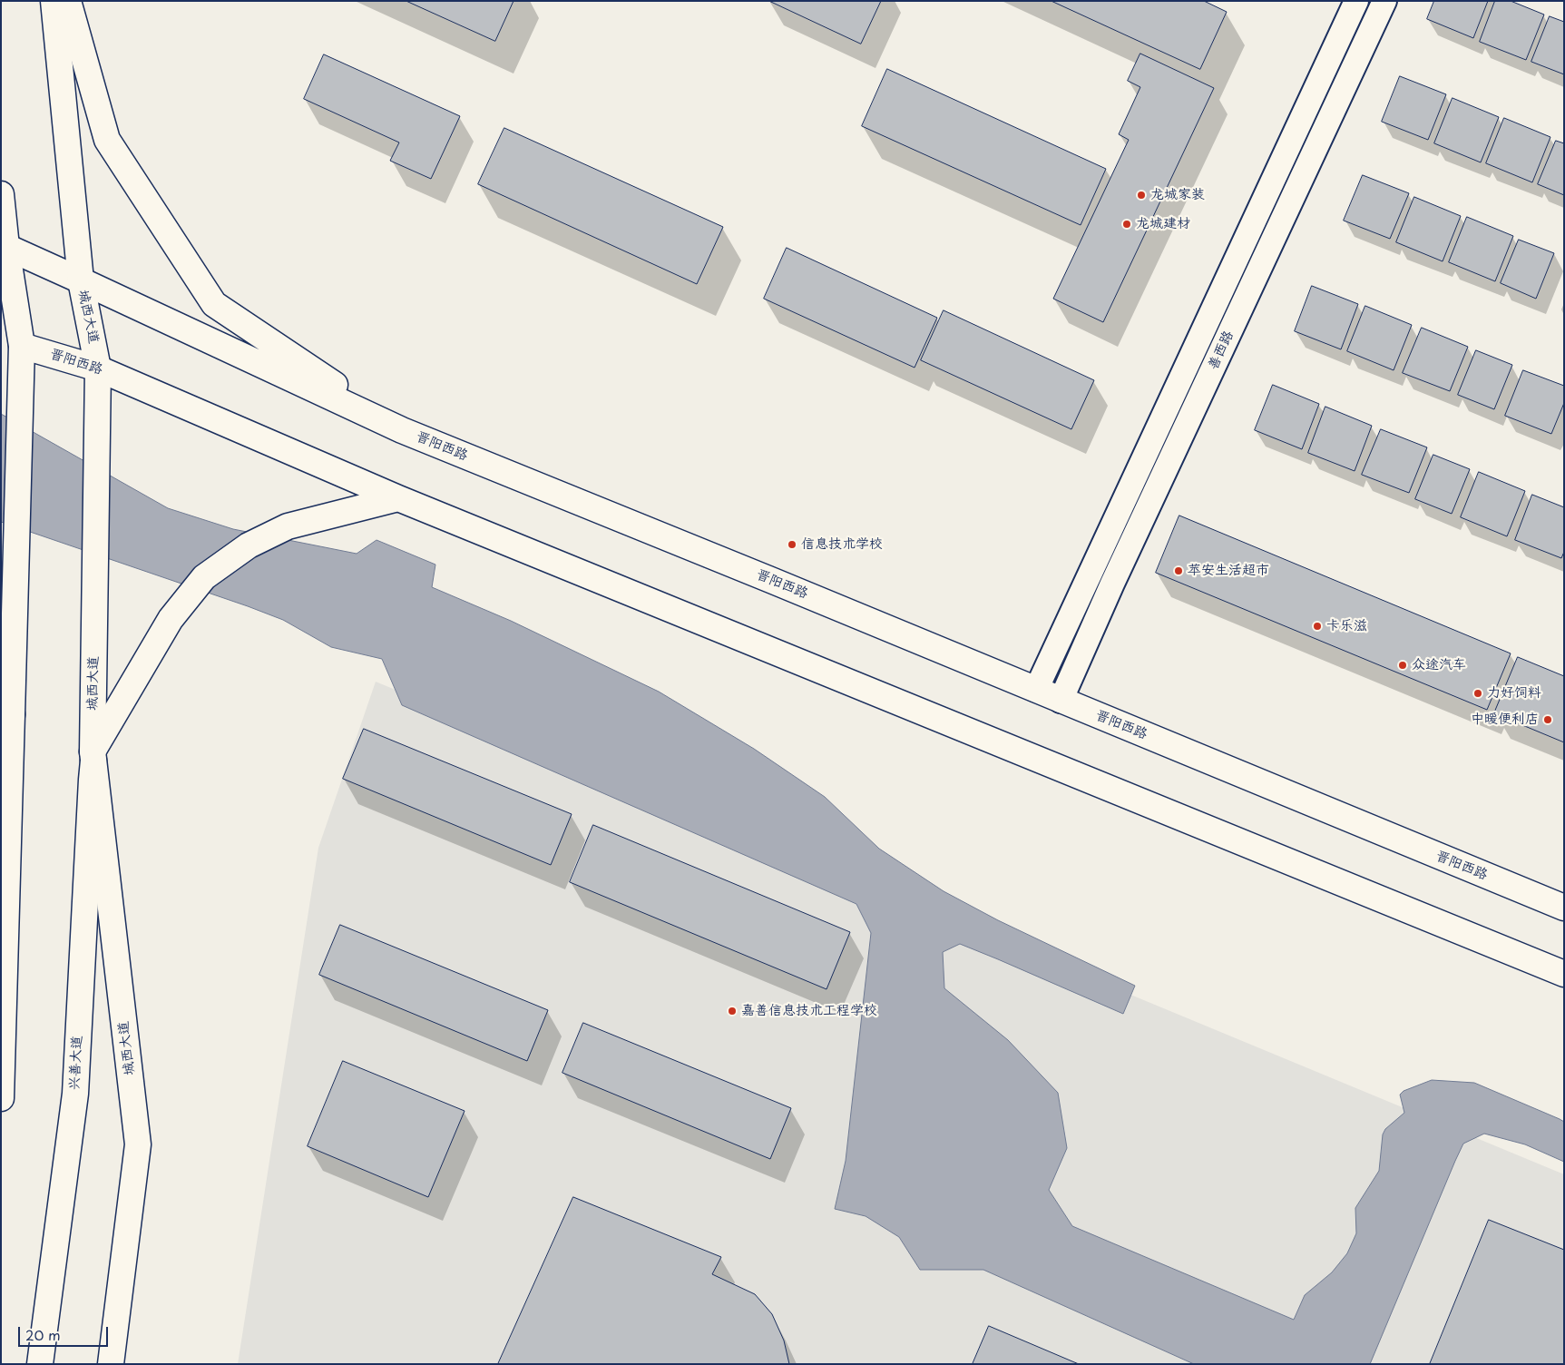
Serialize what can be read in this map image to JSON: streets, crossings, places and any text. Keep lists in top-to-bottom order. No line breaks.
{"streets":{"main road":["城西大道","晋阳西路","兴善大道"],"street":["善西路"]},"crossings":[["城西大道","晋阳西路"],["城西大道","兴善大道"],["善西路","晋阳西路"]],"places":["龙城家装","龙城建材","信息技术学校","苹安生活超市","卡乐滋","众途汽车","力好饲料","中暖便利店","嘉善信息技术工程学校"],"scale_bar":"20 m"}
